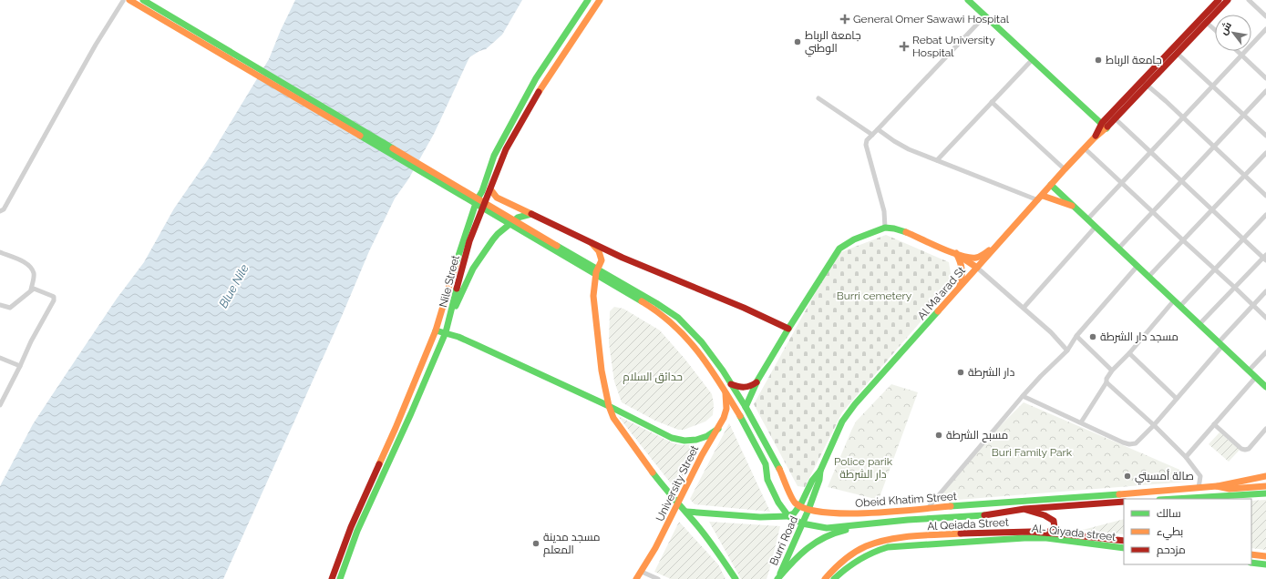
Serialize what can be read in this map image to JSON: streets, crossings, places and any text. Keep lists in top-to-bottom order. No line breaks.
{"streets":{"main road":["Nile Street","Al Ma'arad St","University Street","Obeid Khatim Street","Al Qeiada Street","Al- Qiyada street","Burri Road"]},"crossings":[["Al Ma'arad St","Obeid Khatim Street"],["Al Ma'arad St","Burri Road"],["University Street","Obeid Khatim Street"],["Obeid Khatim Street","Burri Road"]],"water":["Blue Nile"],"parks":["Burri cemetery","حدائق السلام","Buri Family Park","Police parik دار الشرطة"],"places":{"health":["General Omer Sawawi Hospital","Rebat University Hospital"],"other":["جامعة الرباط الوطني","جامعة الرباط","مسجد دار الشرطة","دار الشرطة","مسبح الشرطة","صالة أمسيتي","مسجد مدينة المعلم"]},"legend":["سالك","بطيء","مزدحم"],"north":"top left"}
